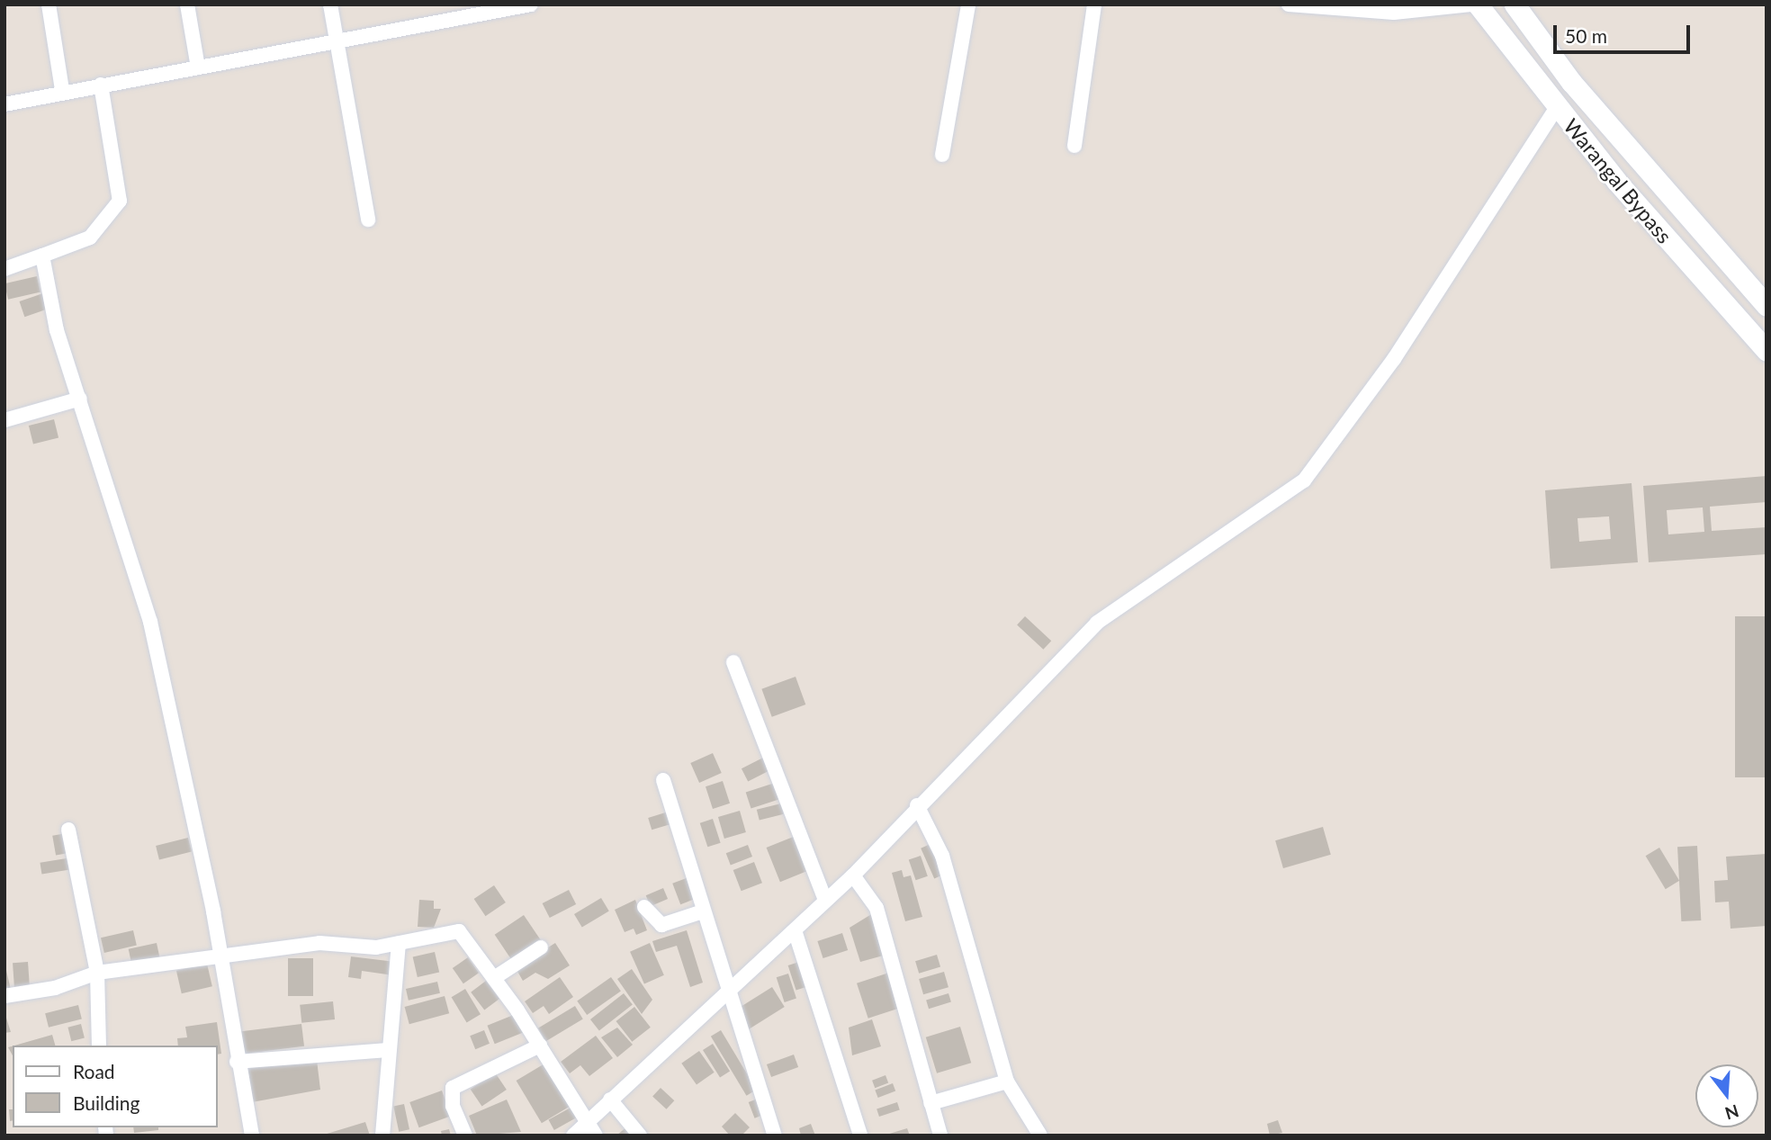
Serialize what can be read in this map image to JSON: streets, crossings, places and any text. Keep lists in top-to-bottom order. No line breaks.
{"streets":{"main road":["Warangal Bypass"]},"legend":["Road","Building"],"scale_bar":"50 m","north":"bottom"}
